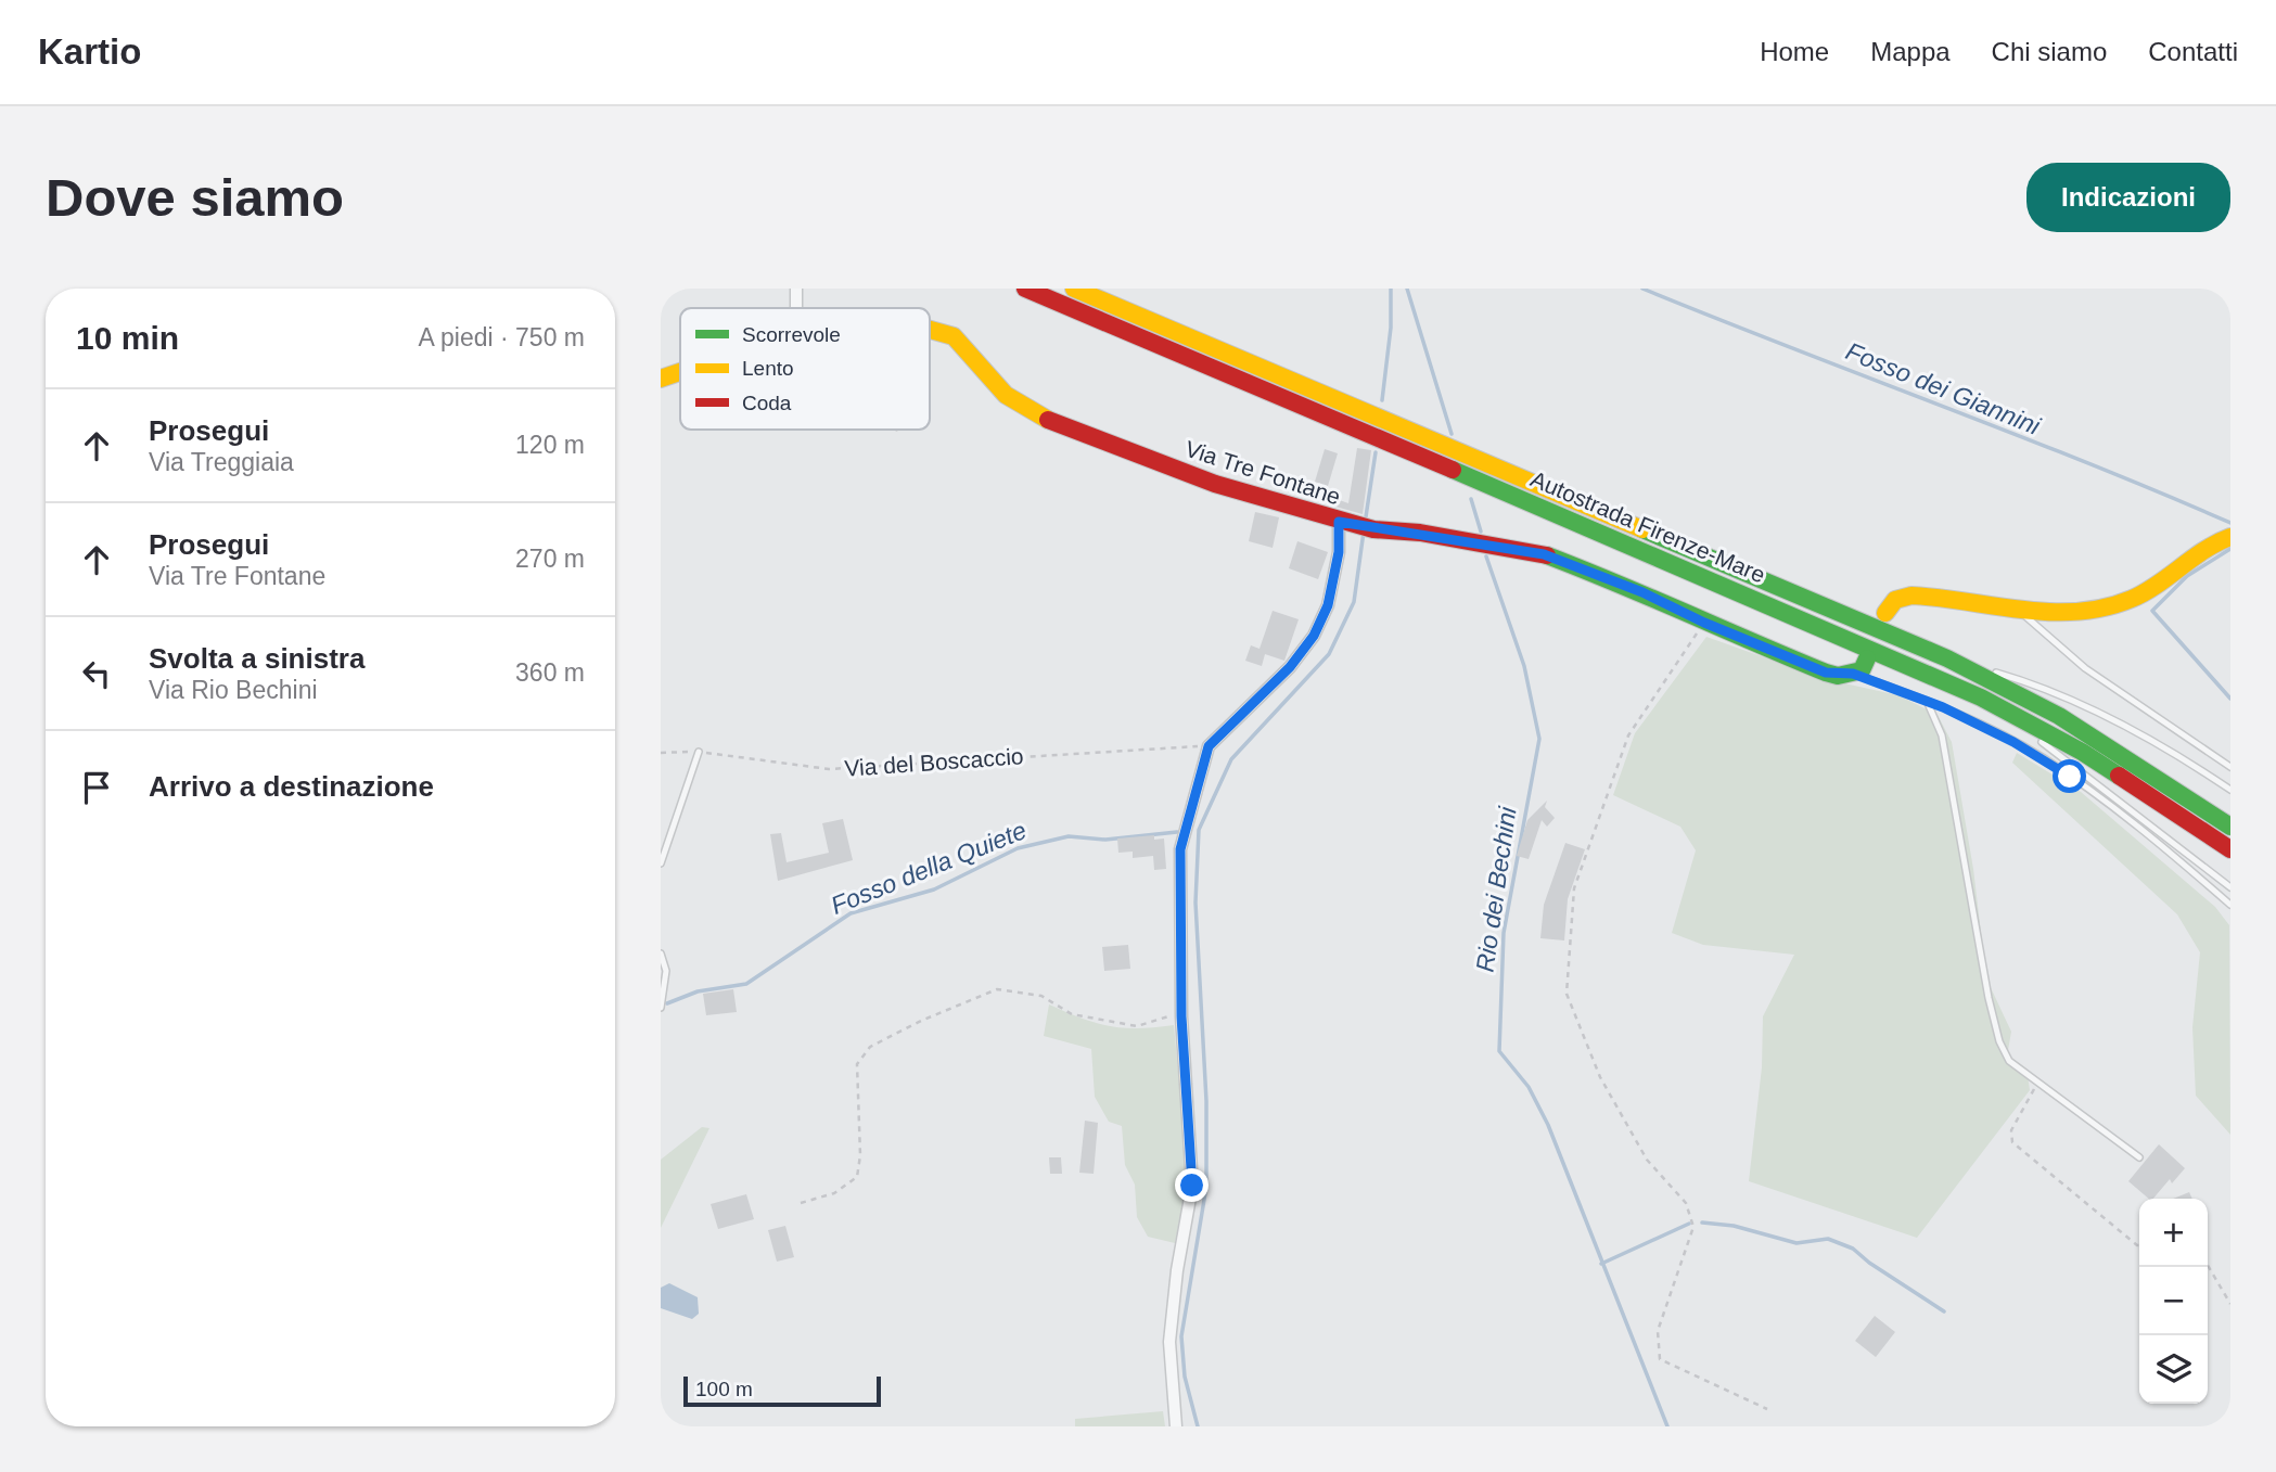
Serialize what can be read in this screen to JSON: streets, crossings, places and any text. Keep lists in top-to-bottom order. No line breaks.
{"streets":{"main road":["Via Tre Fontane","Autostrada Firenze-Mare"],"path":["Via del Boscaccio"]},"water":["Fosso dei Giannini","Fosso della Quiete","Rio dei Bechini"],"legend":["Scorrevole","Lento","Coda"],"scale_bar":"100 m","page":{"header":"Kartio","nav":["Home","Mappa","Chi siamo","Contatti"],"buttons":"Indicazioni","title":"Dove siamo","heading":["10 min","A piedi · 750 m"],"list":[["Prosegui","Via Treggiaia","120 m"],["Prosegui","Via Tre Fontane","270 m"],["Svolta a sinistra","Via Rio Bechini","360 m"],"Arrivo a destinazione"],"map_buttons":["+","−"],"scale":"100 m"}}
